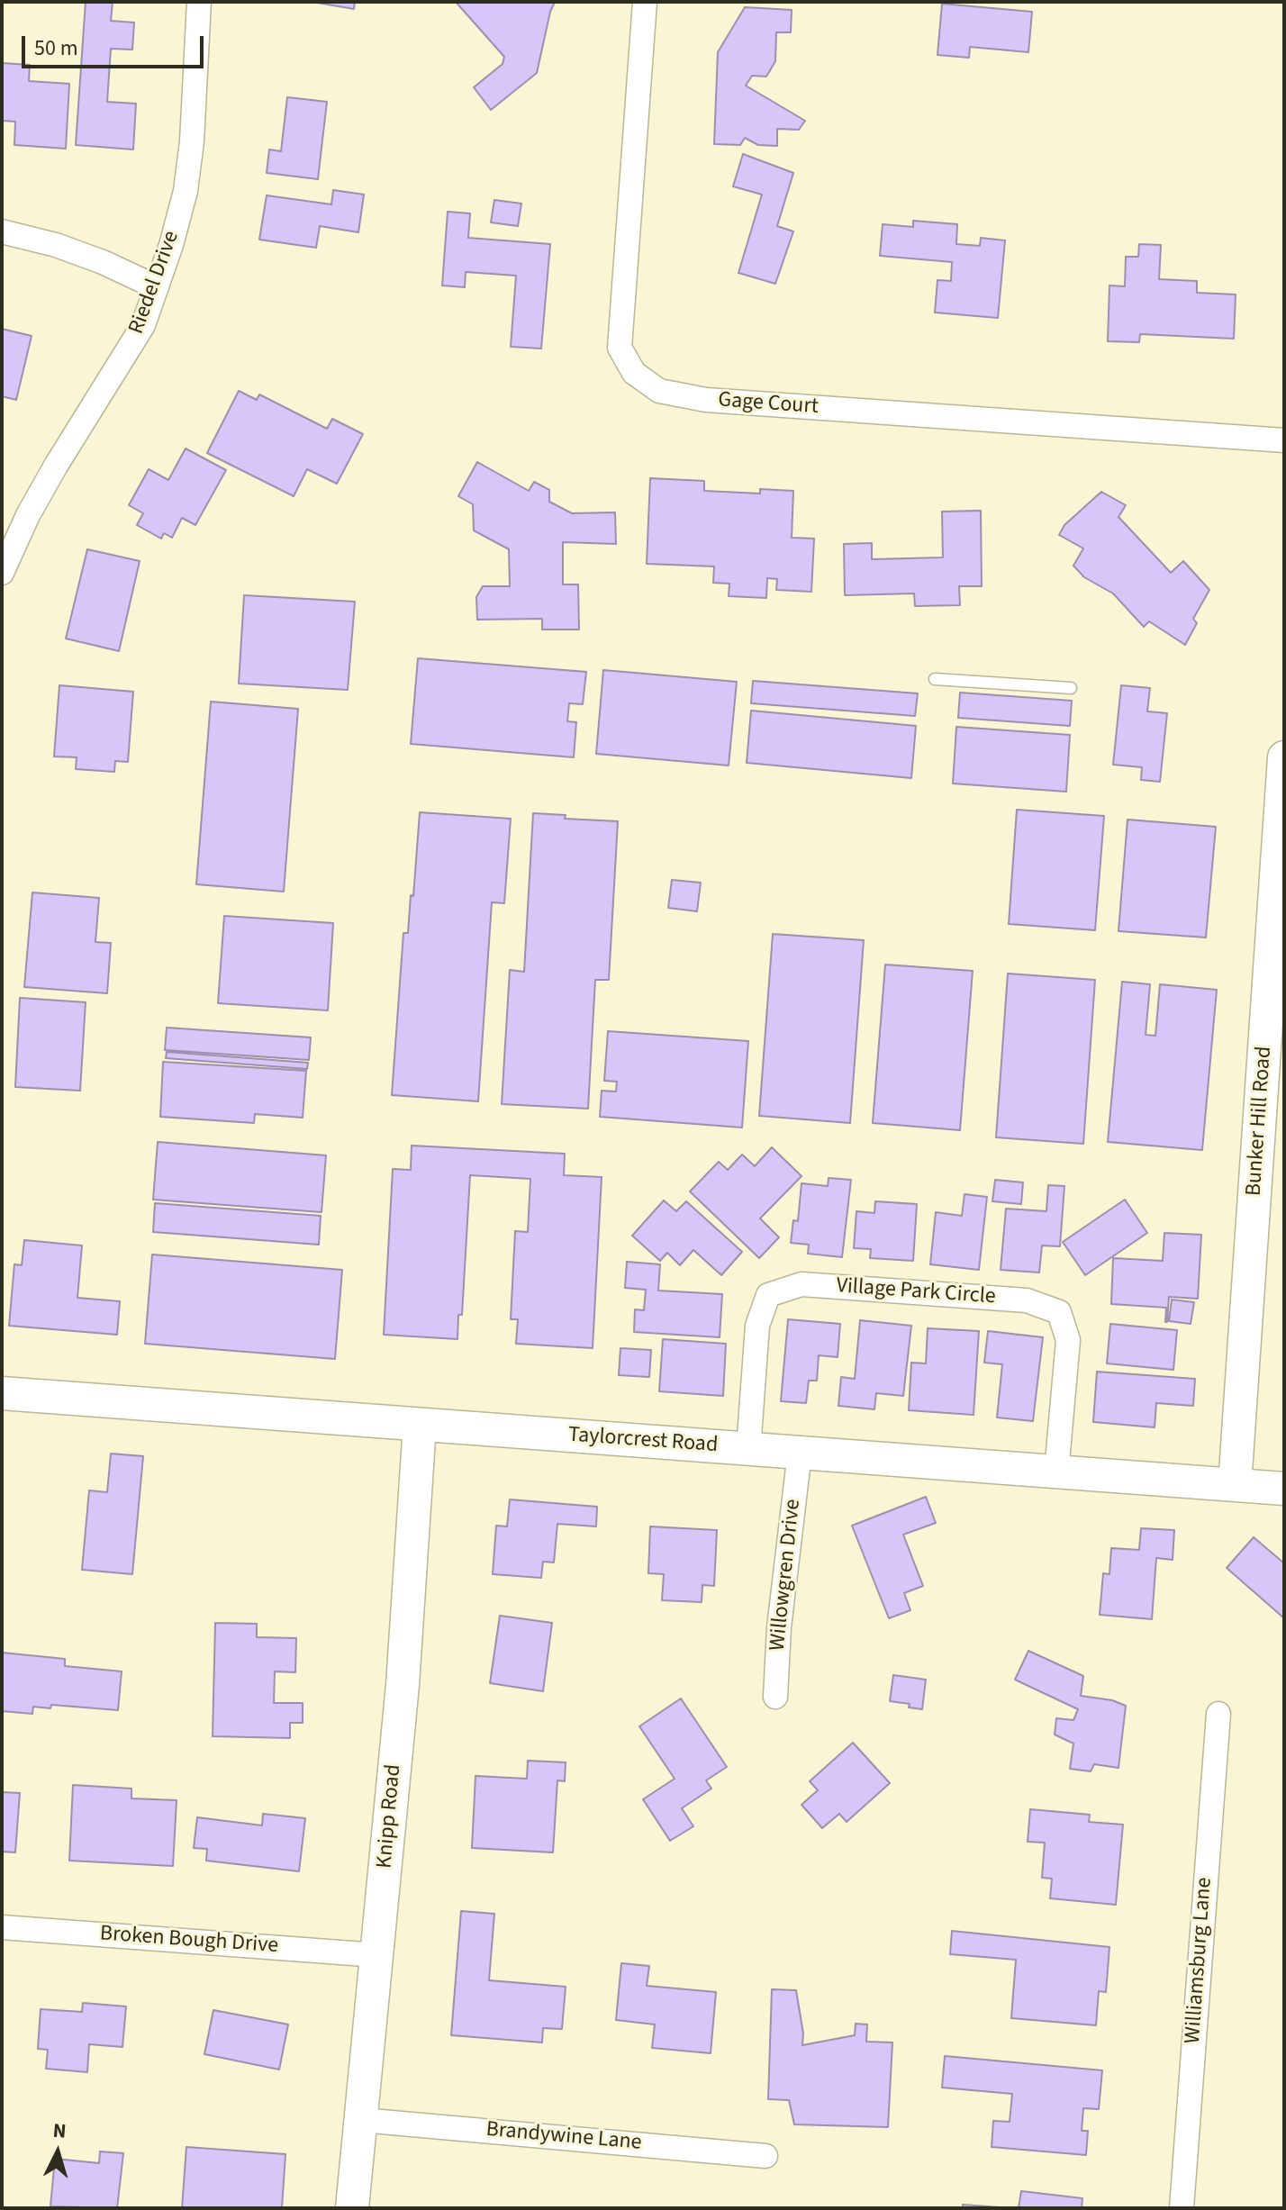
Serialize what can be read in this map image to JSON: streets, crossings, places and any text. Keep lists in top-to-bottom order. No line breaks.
{"streets":{"street":["Riedel Drive","Gage Court","Bunker Hill Road","Village Park Circle","Taylorcrest Road","Willowgren Drive","Knipp Road","Broken Bough Drive","Williamsburg Lane","Brandywine Lane"]},"crossings":[["Bunker Hill Road","Taylorcrest Road"],["Village Park Circle","Taylorcrest Road"],["Taylorcrest Road","Willowgren Drive"],["Taylorcrest Road","Knipp Road"],["Knipp Road","Broken Bough Drive"],["Knipp Road","Brandywine Lane"]],"scale_bar":"50 m","north":"top"}
